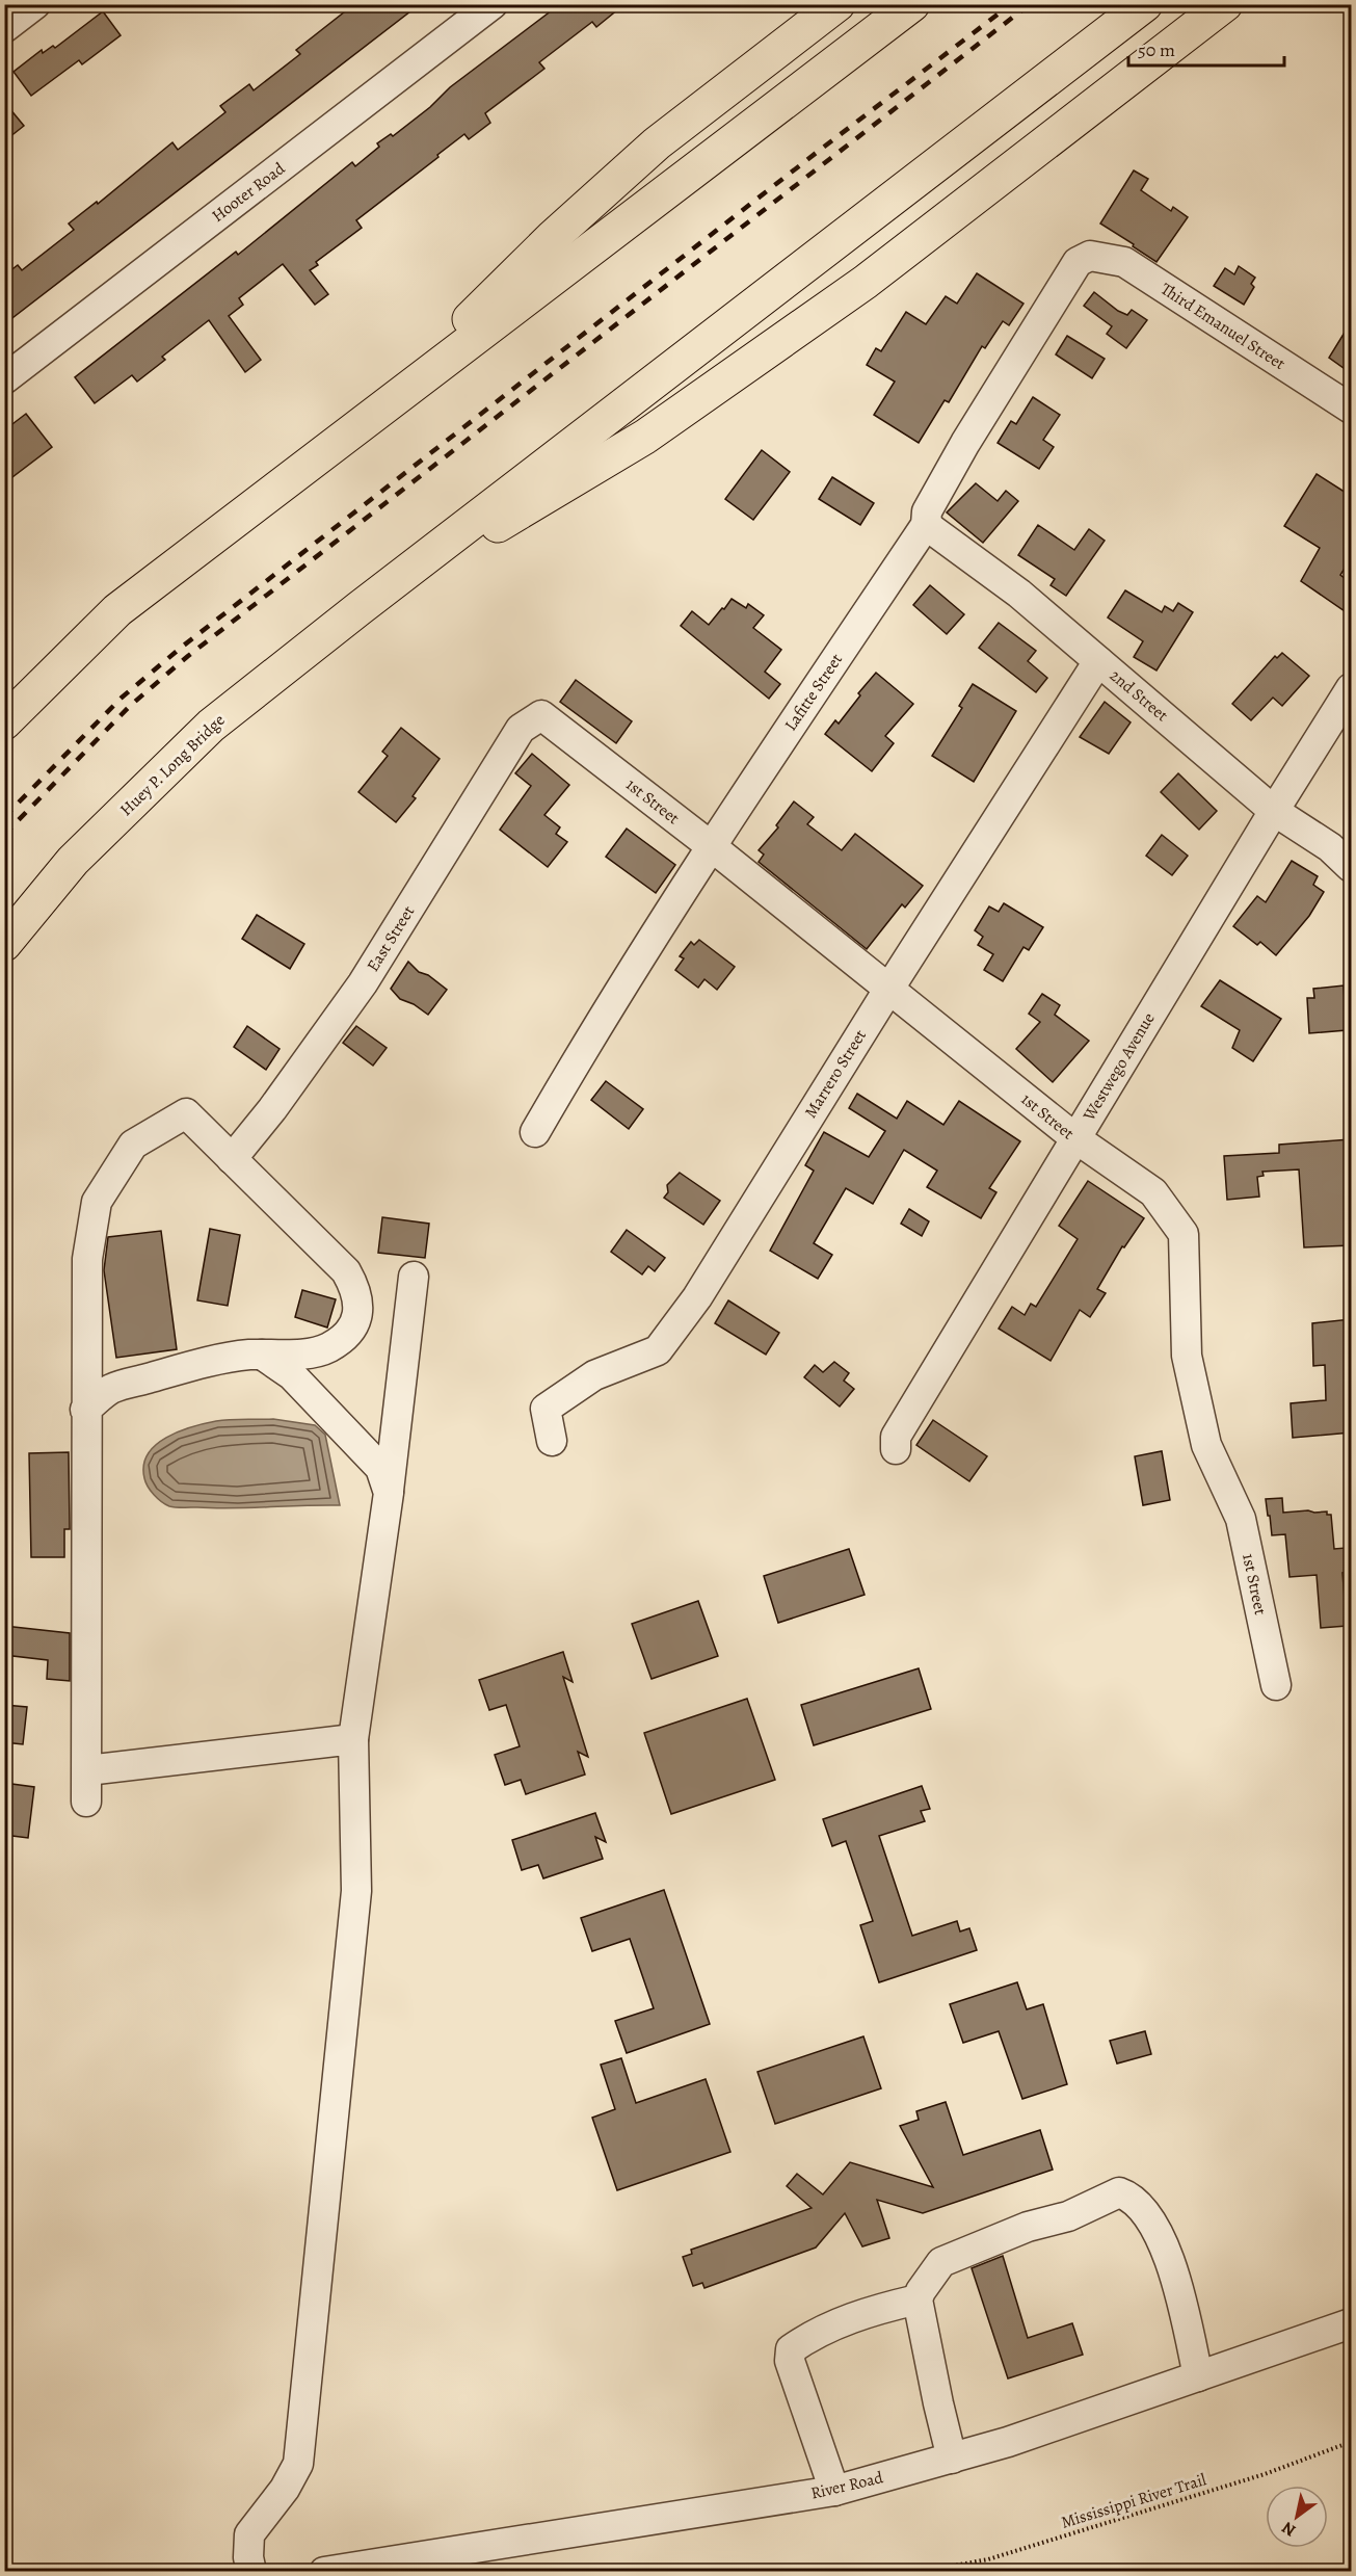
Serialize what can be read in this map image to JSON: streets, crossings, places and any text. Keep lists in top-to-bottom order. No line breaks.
{"streets":{"highway":["Huey P. Long Bridge"],"street":["Hooter Road","Third Emanuel Street","Lafitte Street","2nd Street","1st Street","East Street","Westwego Avenue","Marrero Street","River Road"],"path":["Mississippi River Trail"]},"crossings":[["Third Emanuel Street","Lafitte Street"],["Lafitte Street","2nd Street"],["Lafitte Street","1st Street"],["2nd Street","Westwego Avenue"],["2nd Street","Marrero Street"],["1st Street","East Street"],["1st Street","Westwego Avenue"],["1st Street","Marrero Street"]],"scale_bar":"50 m","north":"bottom left"}
